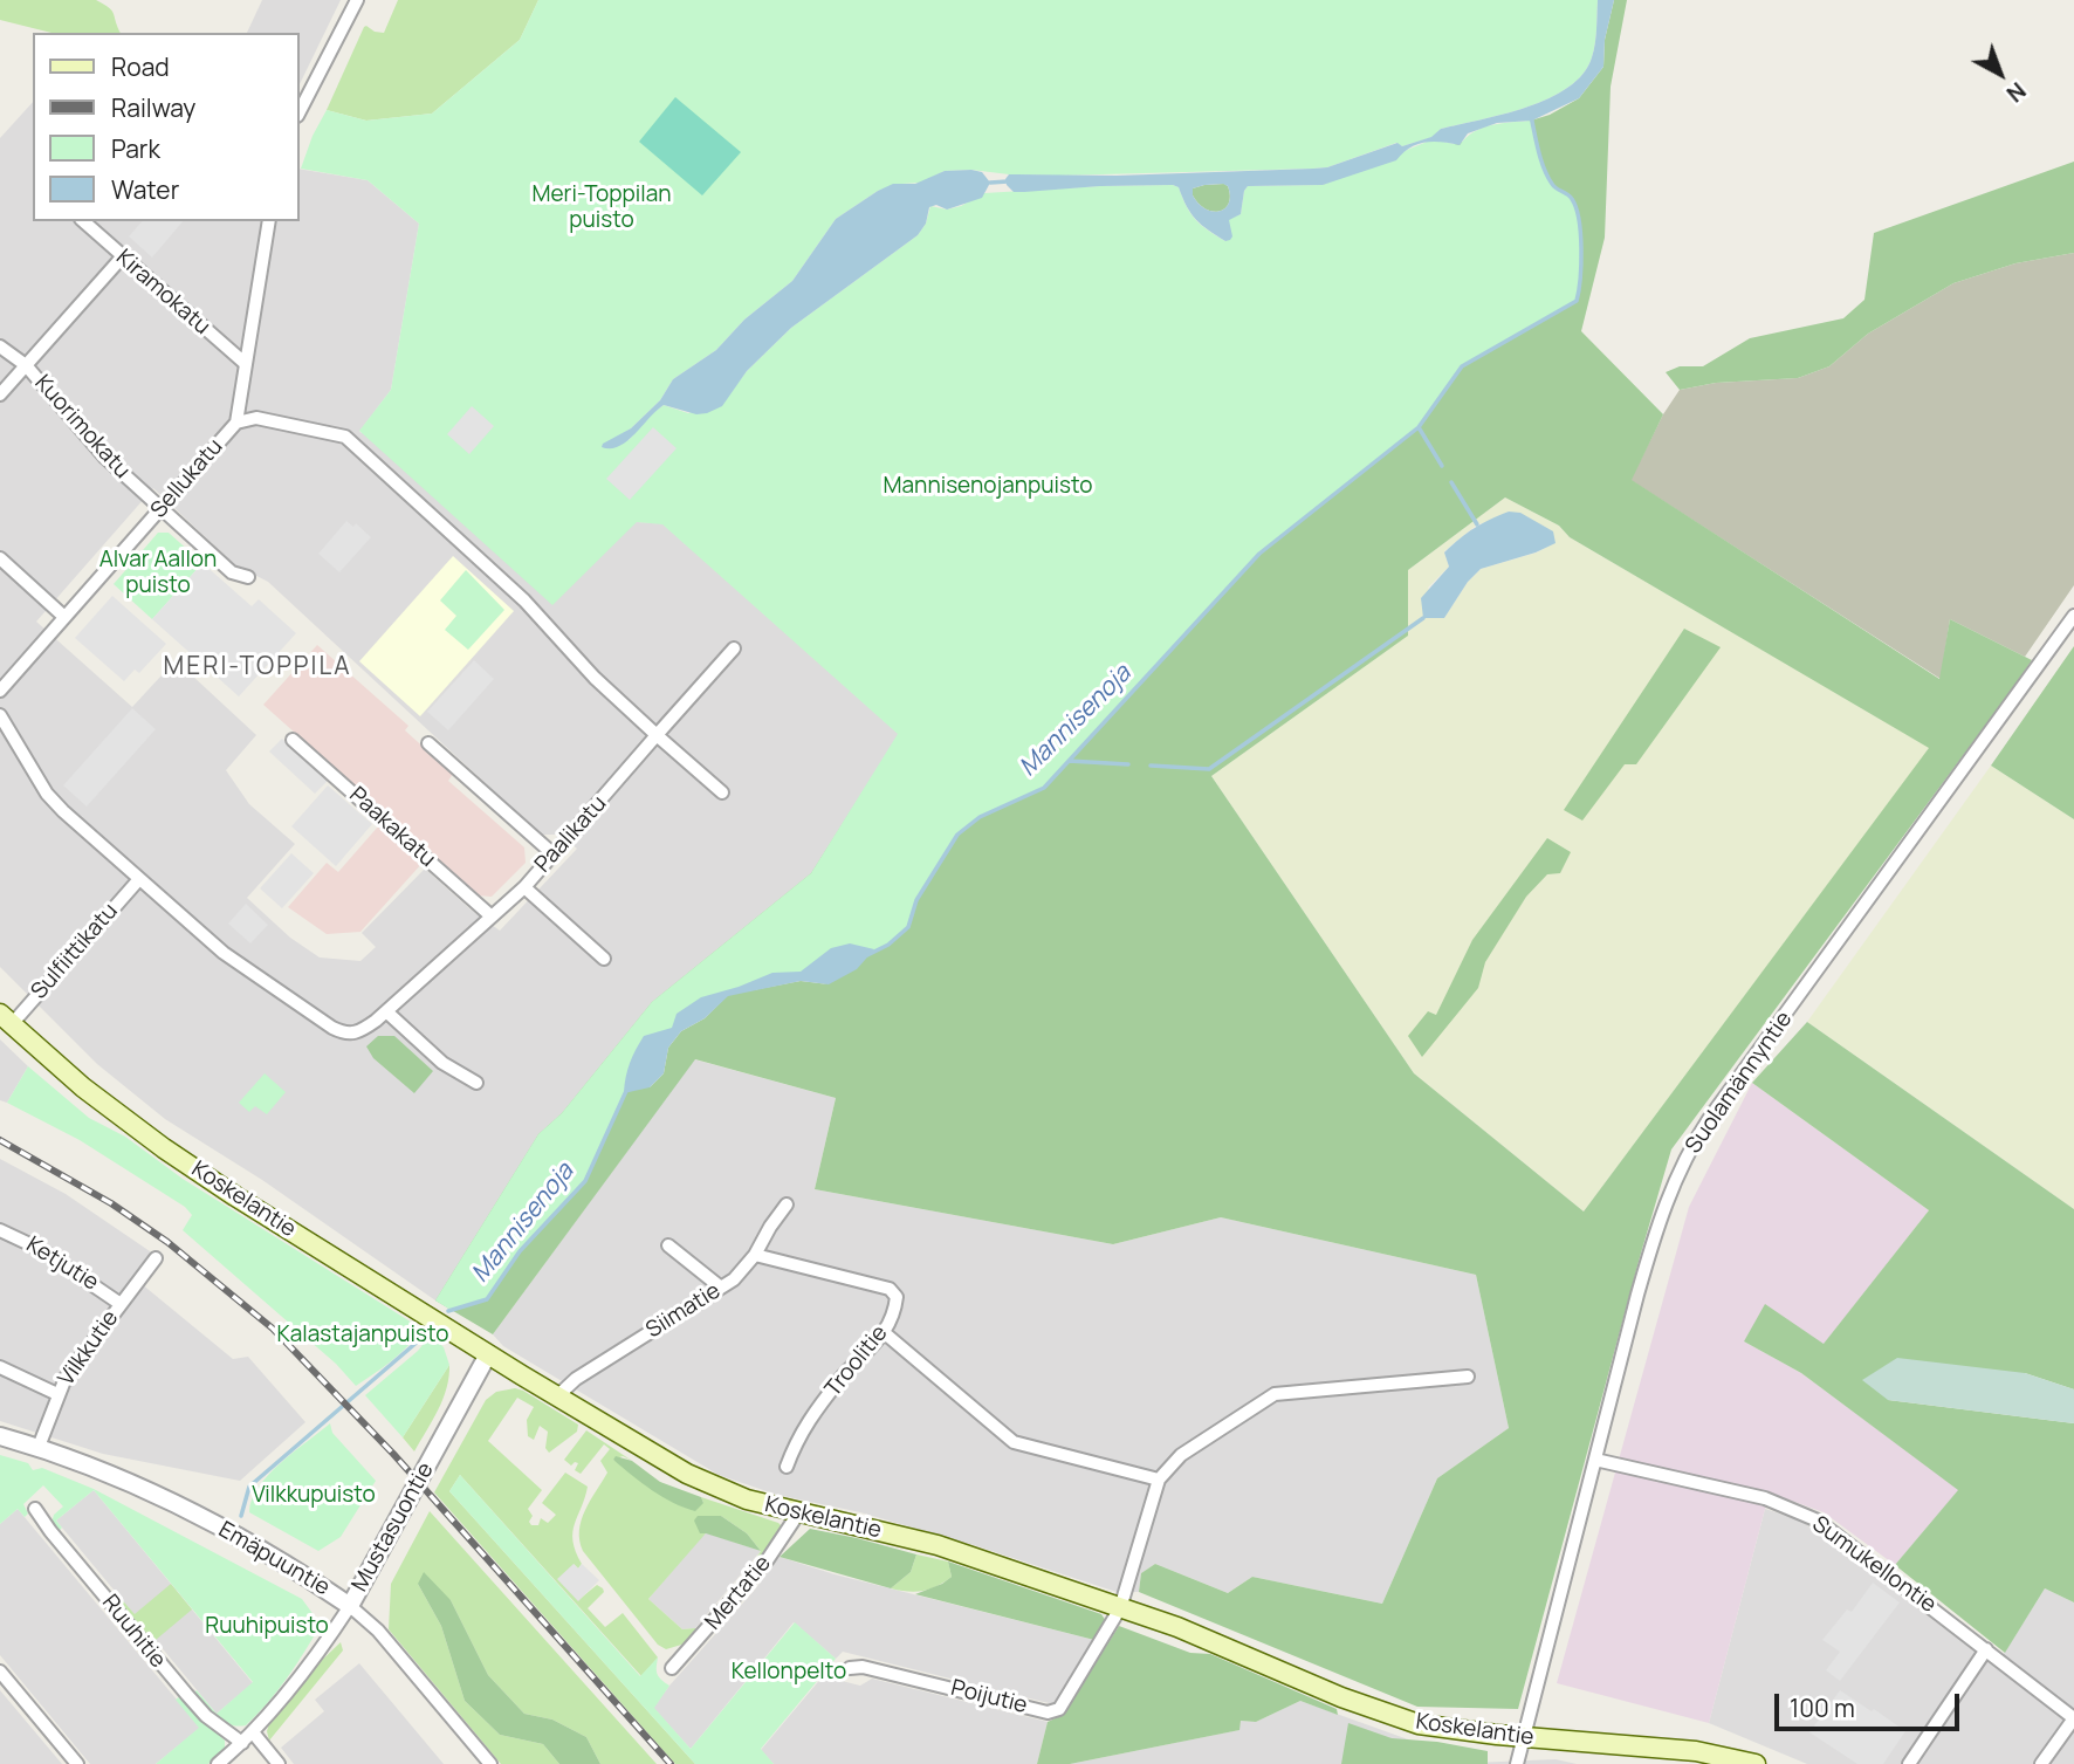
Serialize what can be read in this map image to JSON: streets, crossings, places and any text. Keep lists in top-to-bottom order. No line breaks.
{"streets":{"main road":["Koskelantie"],"street":["Kiramokatu","Kuorimokatu","Sellukatu","Paakakatu","Paalikatu","Sulfiittikatu","Suolamännyntie","Ketjutie","Siimatie","Vilkkutie","Troolitie","Mustasuontie","Emäpuuntie","Sumukellontie","Mertatie","Ruuhitie","Poijutie"]},"crossings":[["Kuorimokatu","Sellukatu"],["Sellukatu","Paalikatu"],["Paakakatu","Paalikatu"],["Paalikatu","Sulfiittikatu"],["Sulfiittikatu","Koskelantie"],["Suolamännyntie","Koskelantie"],["Suolamännyntie","Sumukellontie"],["Koskelantie","Siimatie"],["Koskelantie","Mustasuontie"],["Koskelantie","Mertatie"],["Koskelantie","Poijutie"],["Ketjutie","Vilkkutie"],["Siimatie","Troolitie"],["Vilkkutie","Emäpuuntie"],["Mustasuontie","Emäpuuntie"],["Mustasuontie","Ruuhitie"]],"districts":["MERI-TOPPILA"],"water":["Mannisenoja"],"parks":["Meri-Toppilan puisto","Mannisenojanpuisto","Alvar Aallon puisto","Kalastajanpuisto","Vilkkupuisto","Ruuhipuisto","Kellonpelto"],"legend":["Road","Railway","Park","Water"],"scale_bar":"100 m","north":"bottom right"}
